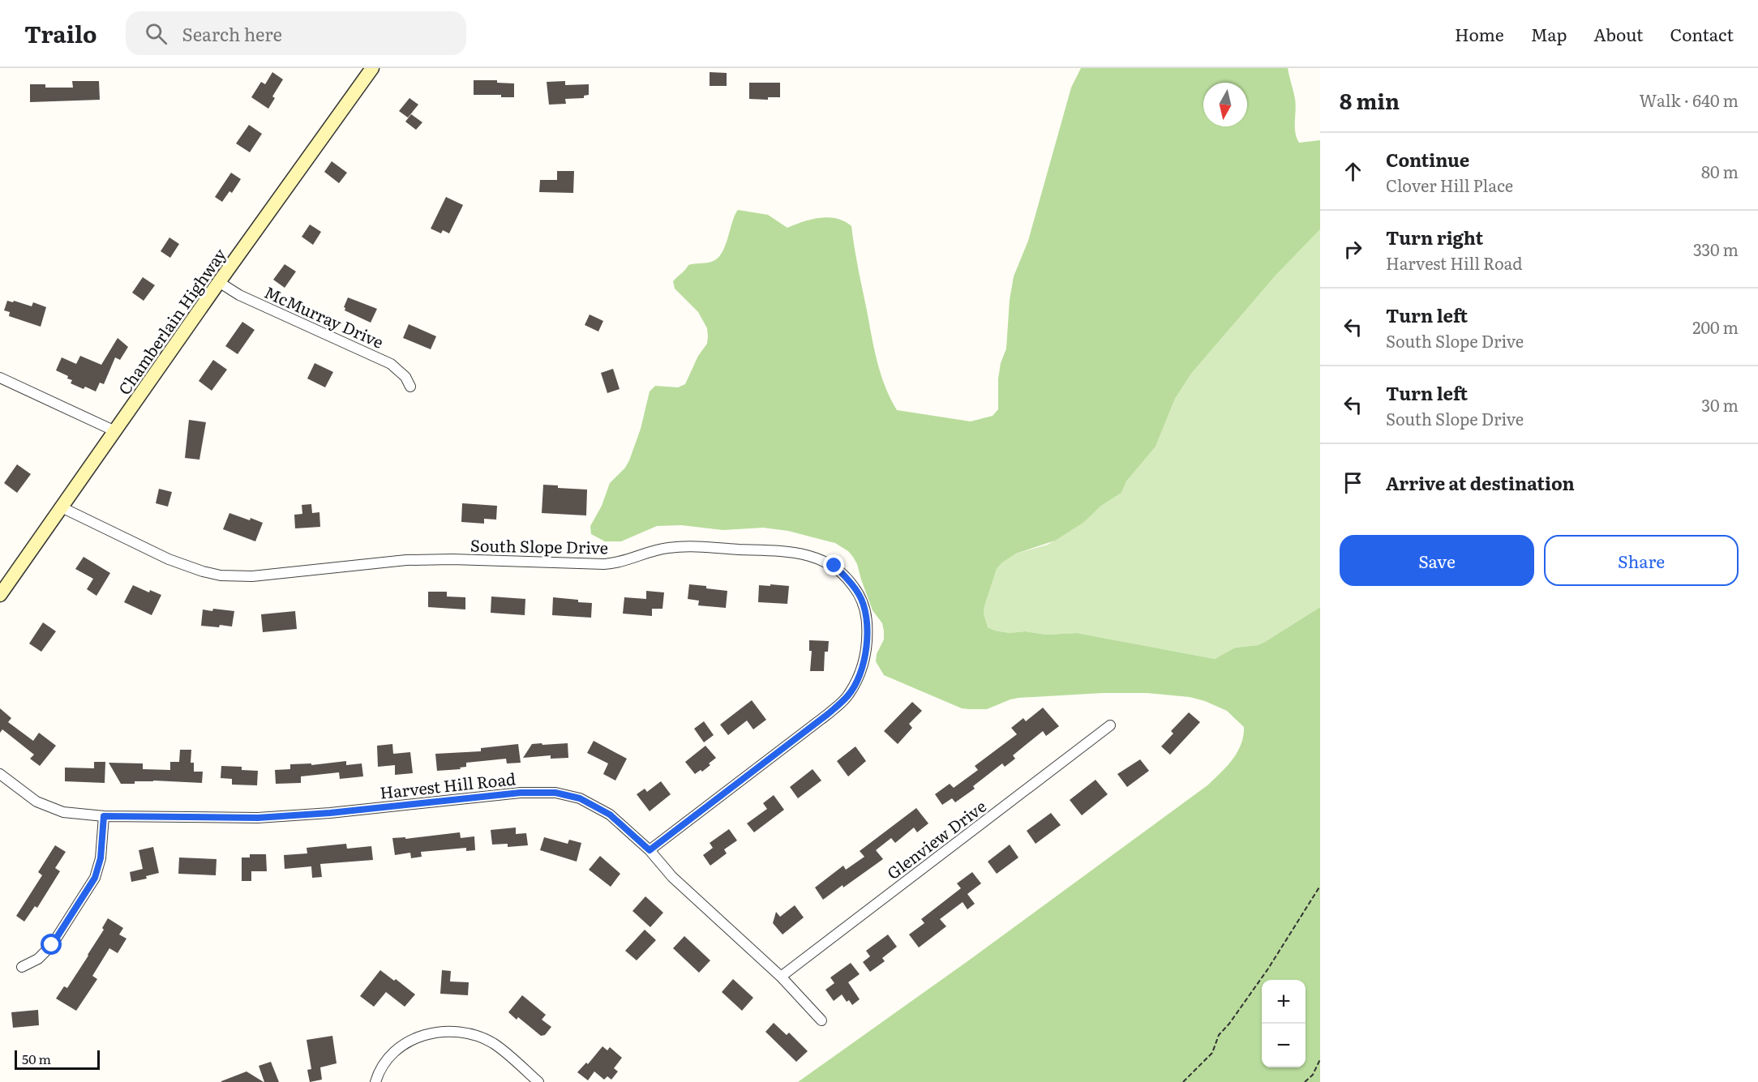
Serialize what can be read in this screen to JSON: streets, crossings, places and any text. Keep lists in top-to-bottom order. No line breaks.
{"streets":{"main road":["Chamberlain Highway"],"street":["McMurray Drive","South Slope Drive","Harvest Hill Road","Glenview Drive"]},"crossings":[["McMurray Drive","Chamberlain Highway"],["Chamberlain Highway","South Slope Drive"],["South Slope Drive","Harvest Hill Road"],["Harvest Hill Road","Glenview Drive"]],"scale_bar":"50 m","north":"bottom","page":{"header":"Trailo","search":"Search here","nav":["Home","Map","About","Contact"],"heading":["8 min","Walk · 640 m"],"list":[["Continue","Clover Hill Place","80 m"],["Turn right","Harvest Hill Road","330 m"],["Turn left","South Slope Drive","200 m"],["Turn left","South Slope Drive","30 m"],"Arrive at destination"],"buttons":["Save","Share"],"map_buttons":["+","−"],"scale":"50 m"}}
